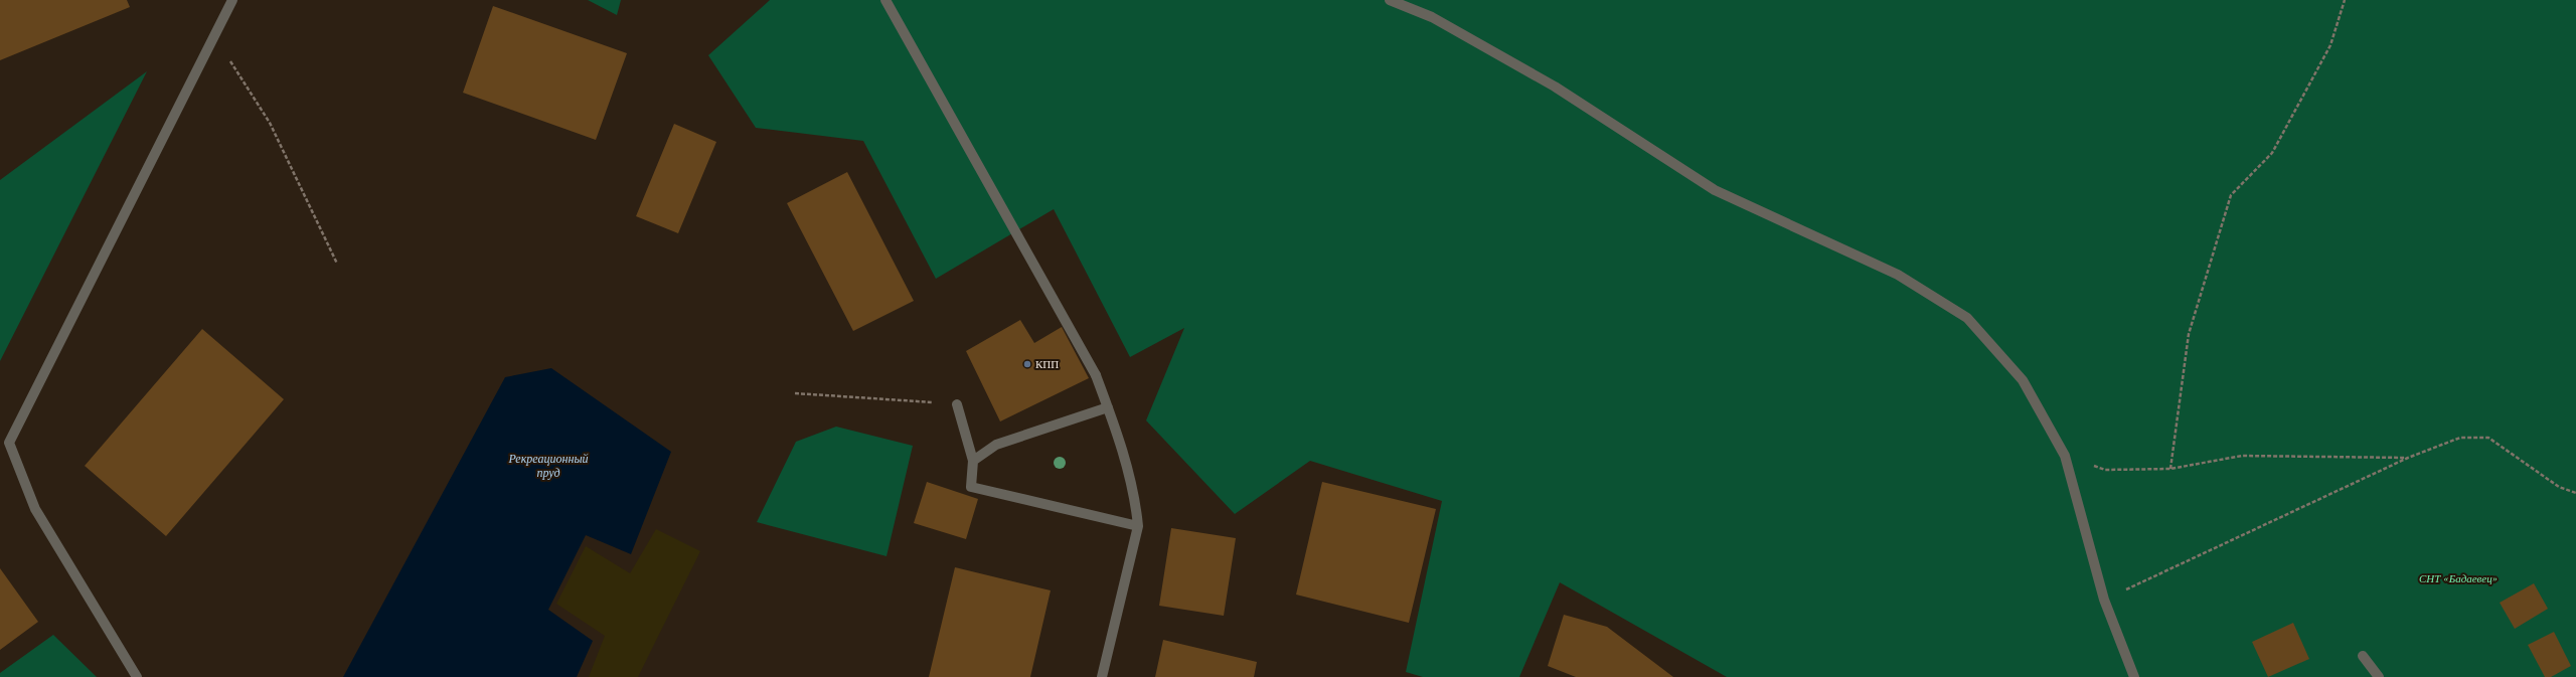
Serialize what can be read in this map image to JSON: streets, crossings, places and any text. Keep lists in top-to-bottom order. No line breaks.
{"water":["Рекреационный пруд"],"parks":["СНТ «Бадаевец»"],"places":["КПП"]}
